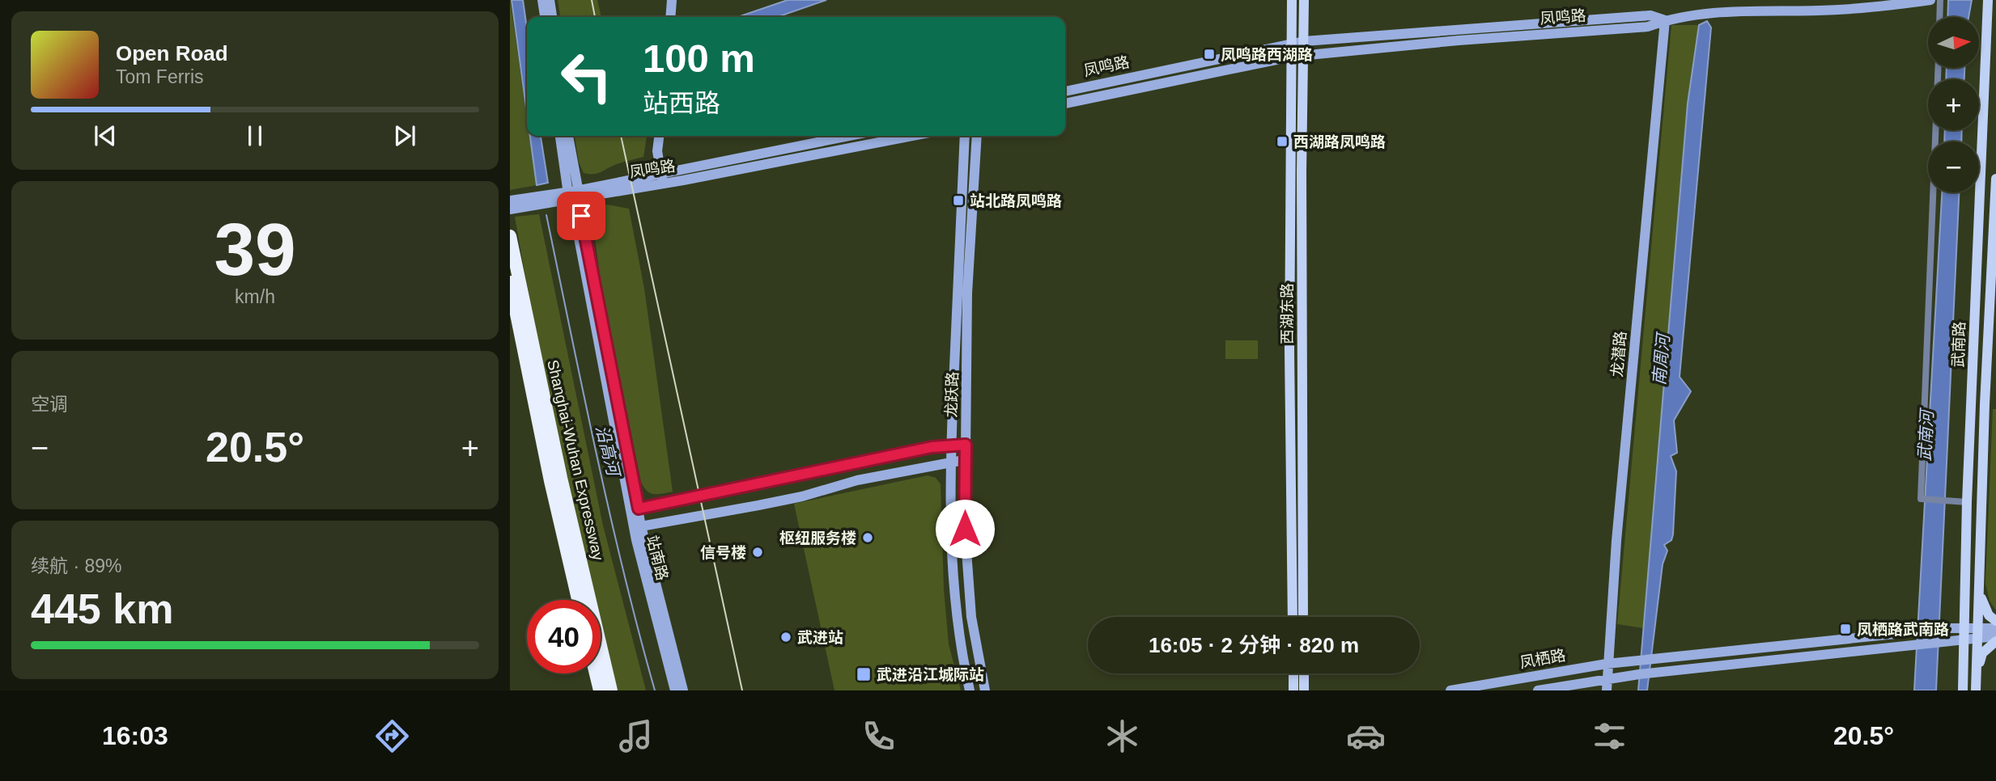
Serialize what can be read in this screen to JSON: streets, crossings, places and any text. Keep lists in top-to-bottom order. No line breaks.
{"streets":{"highway":["Shanghai-Wuhan Expressway"],"main road":["西湖东路","武南路"],"street":["凤鸣路","龙潜路","龙跃路","站南路","凤栖路"]},"crossings":[["凤鸣路","西湖东路"],["凤鸣路","龙潜路"],["凤鸣路","站南路"],["武南路","凤栖路"],["龙潜路","凤栖路"]],"water":["南周河","武南河","沿高河"],"places":{"transit":["凤鸣路西湖路","西湖路凤鸣路","站北路凤鸣路","凤栖路武南路","武进沿江城际站"],"other":["枢纽服务楼","信号楼","武进站"]},"north":"right","page":{"map_buttons":["+","−"],"turn":["100 m","站西路"],"song":["Open Road","Tom Ferris"],"tile":[["39","km/h"],"空调",["续航 · 89%","445 km"]],"heat":["−","20.5°","+"],"limit":"40","trip":"16:05 · 2 分钟 · 820 m","tabs":["16:03","20.5°"]}}
